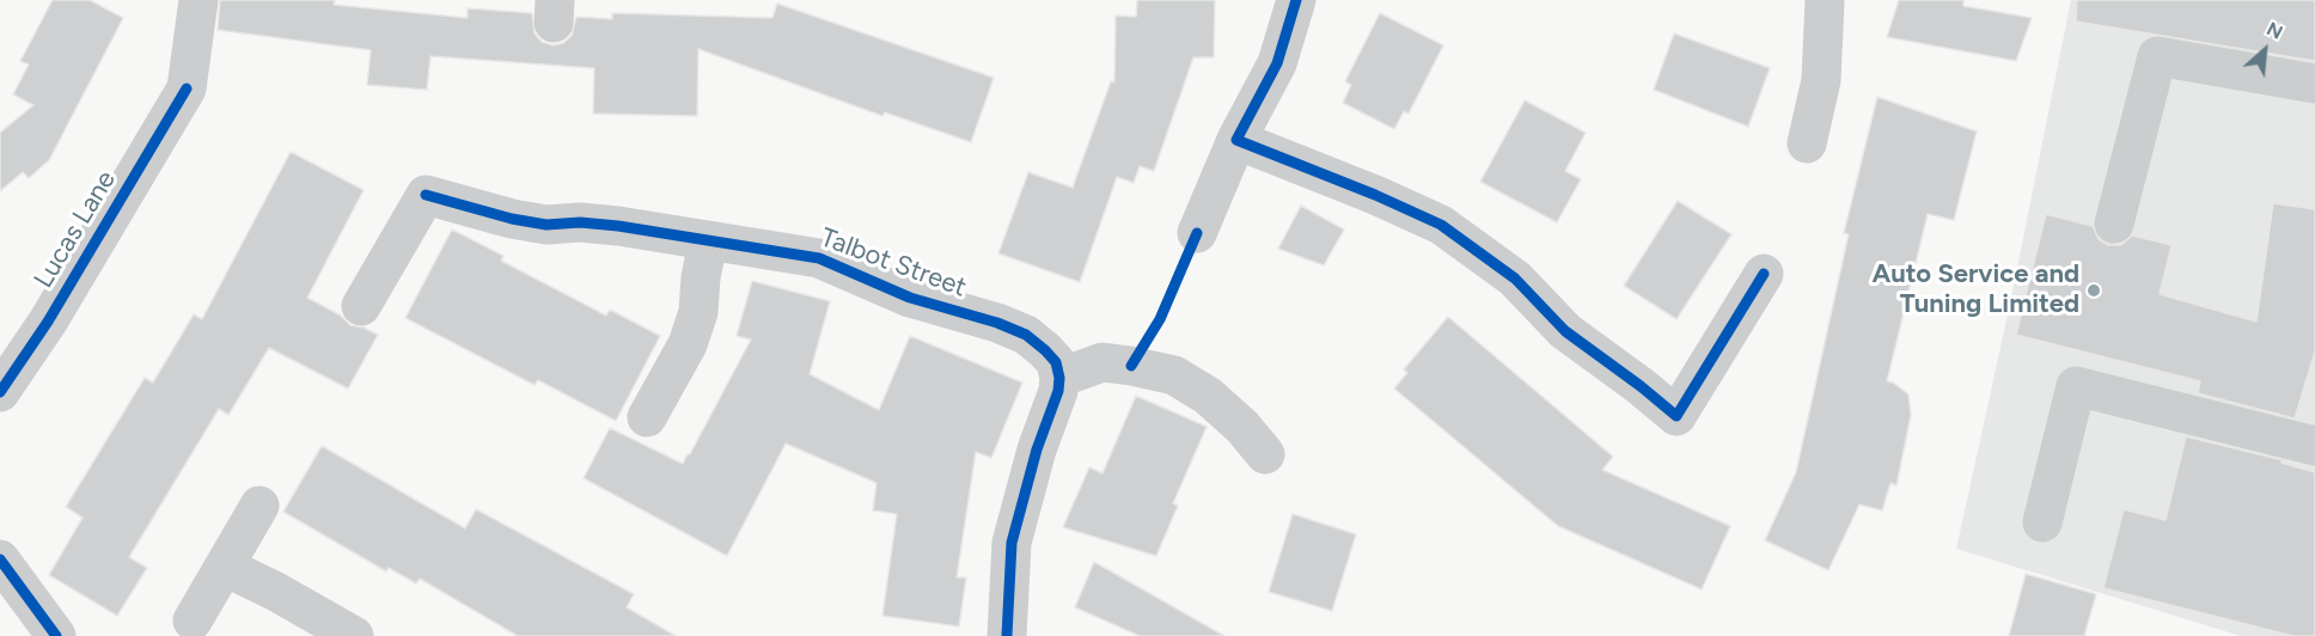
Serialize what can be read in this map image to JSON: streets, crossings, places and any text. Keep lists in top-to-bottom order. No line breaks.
{"streets":{"street":["Lucas Lane","Talbot Street"]},"places":["Auto Service and Tuning Limited"],"north":"top right"}
